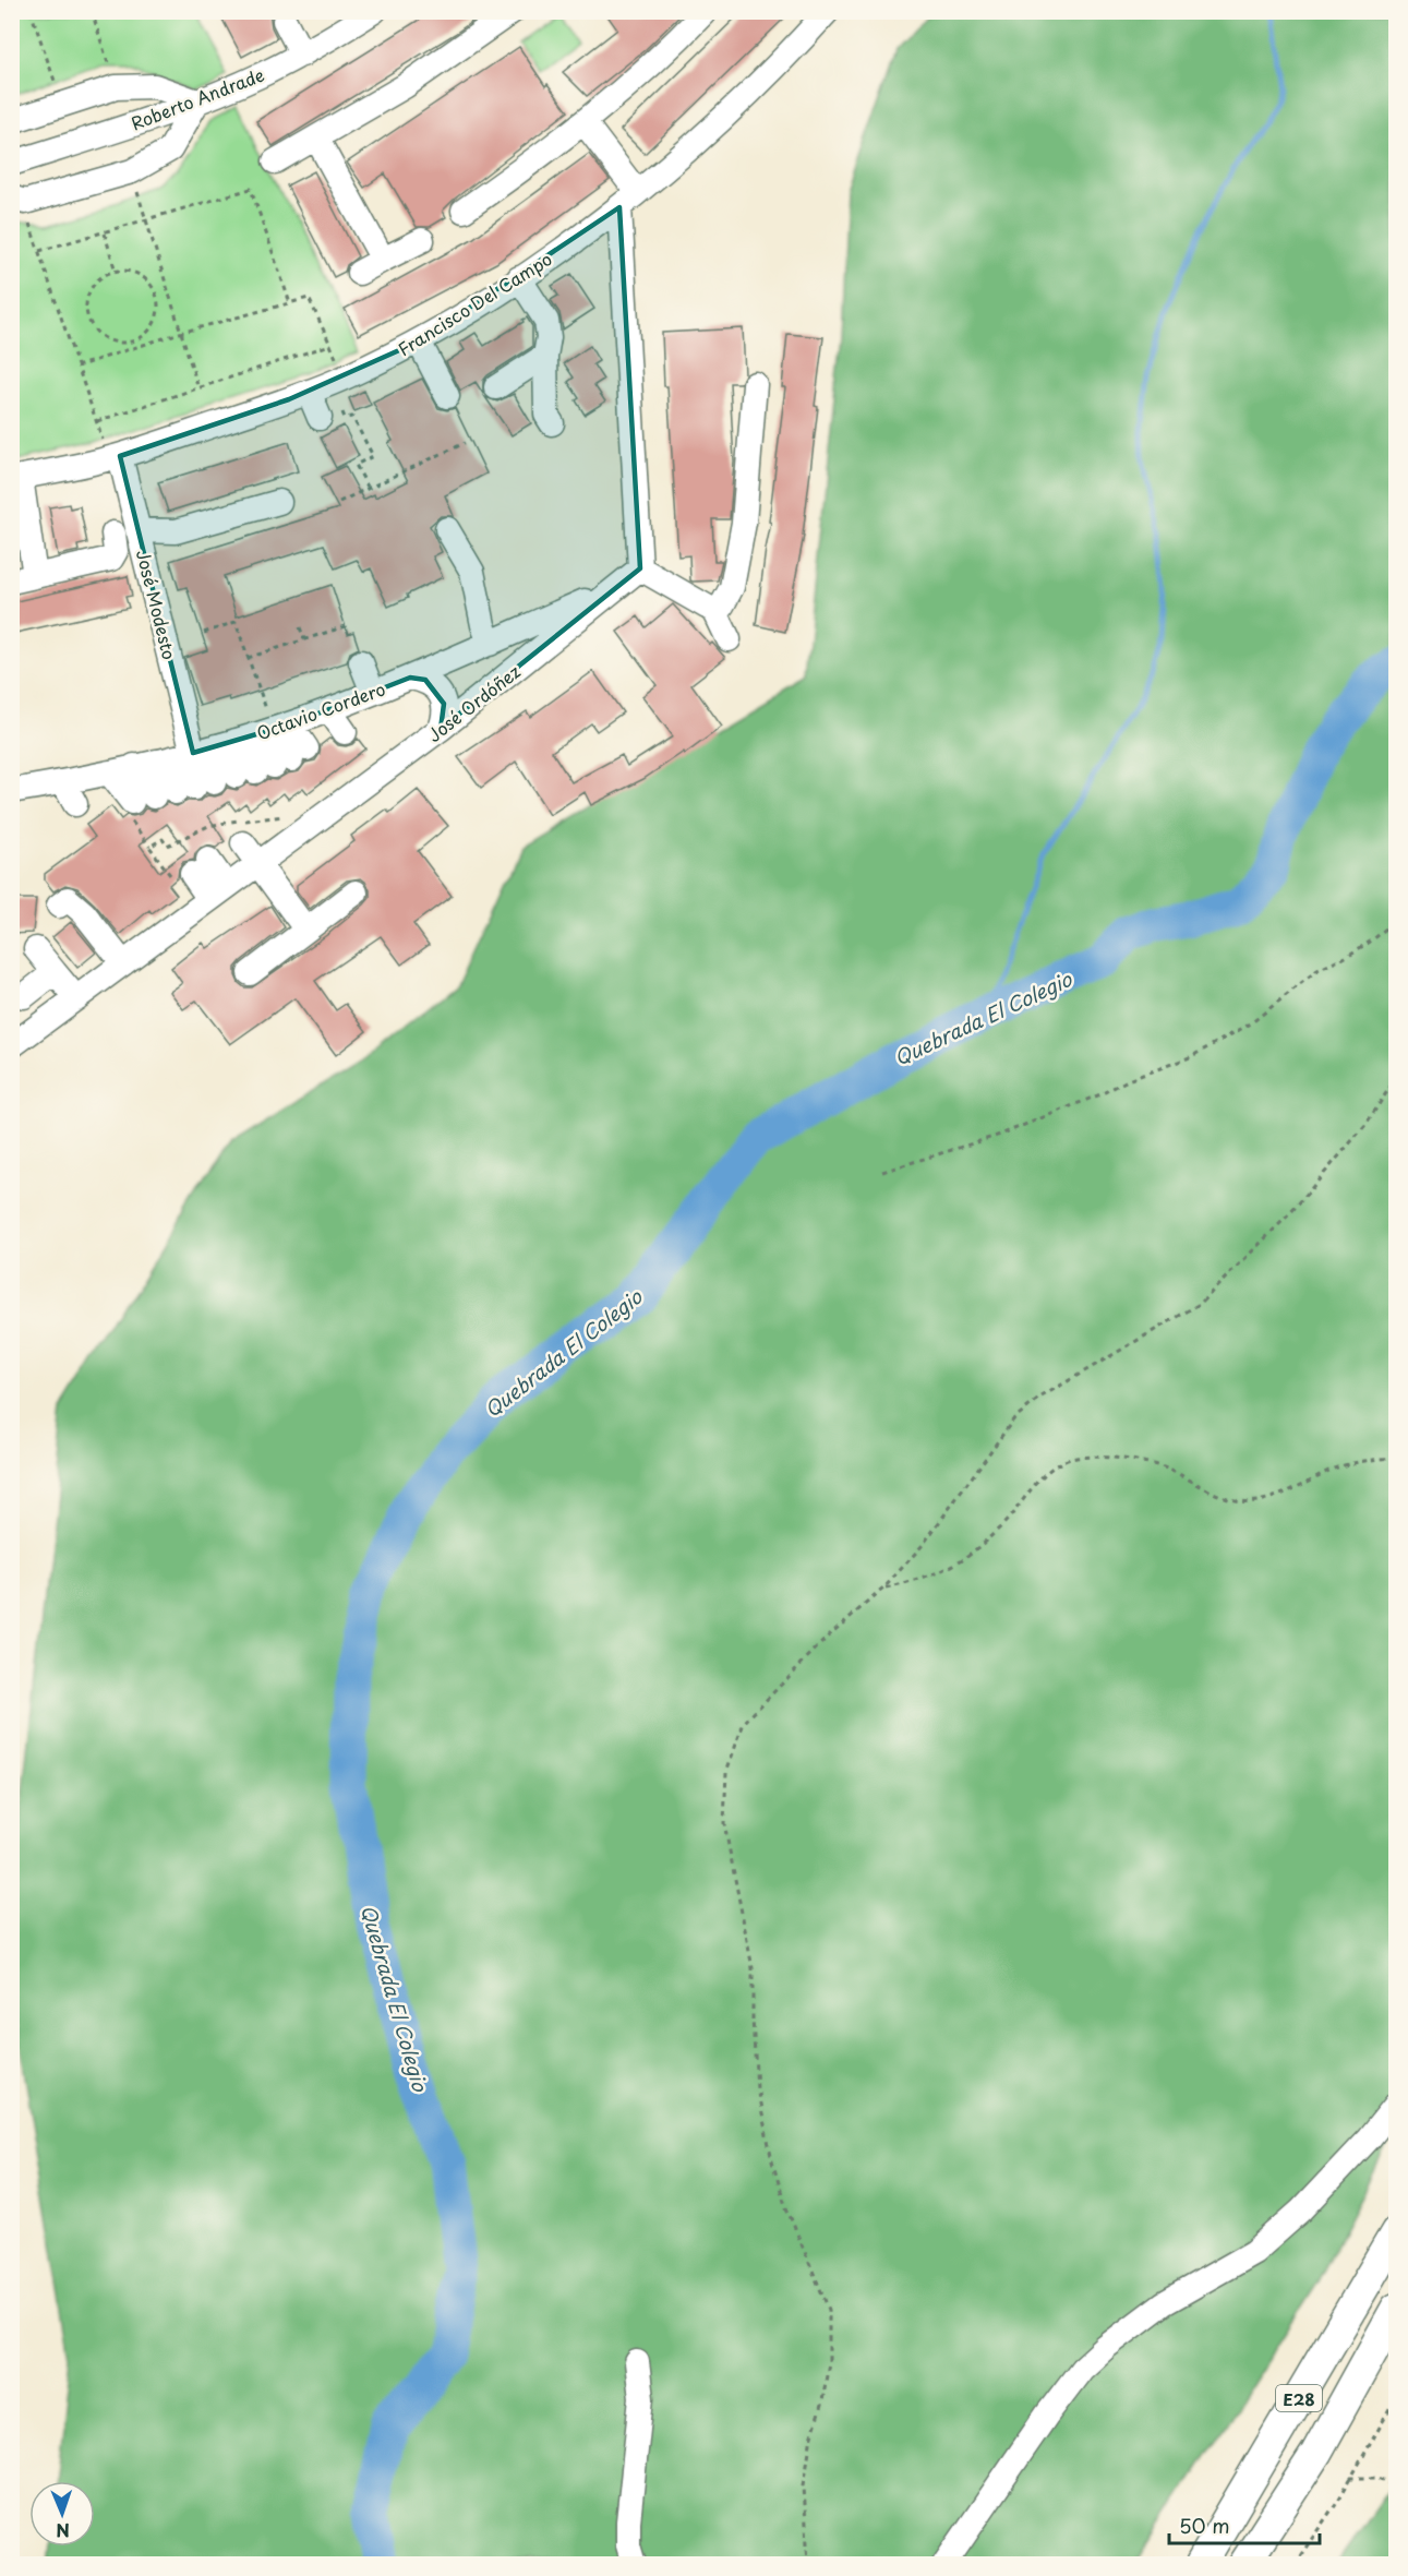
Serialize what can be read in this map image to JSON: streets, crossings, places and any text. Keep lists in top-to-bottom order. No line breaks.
{"streets":{"main road":["E28"],"street":["Roberto Andrade","Francisco Del Campo","José Modesto","José Ordóñez","Octavio Cordero"]},"crossings":[["Francisco Del Campo","José Modesto"],["José Modesto","Octavio Cordero"],["José Ordóñez","Octavio Cordero"]],"water":["Quebrada El Colegio"],"scale_bar":"50 m","north":"bottom"}
